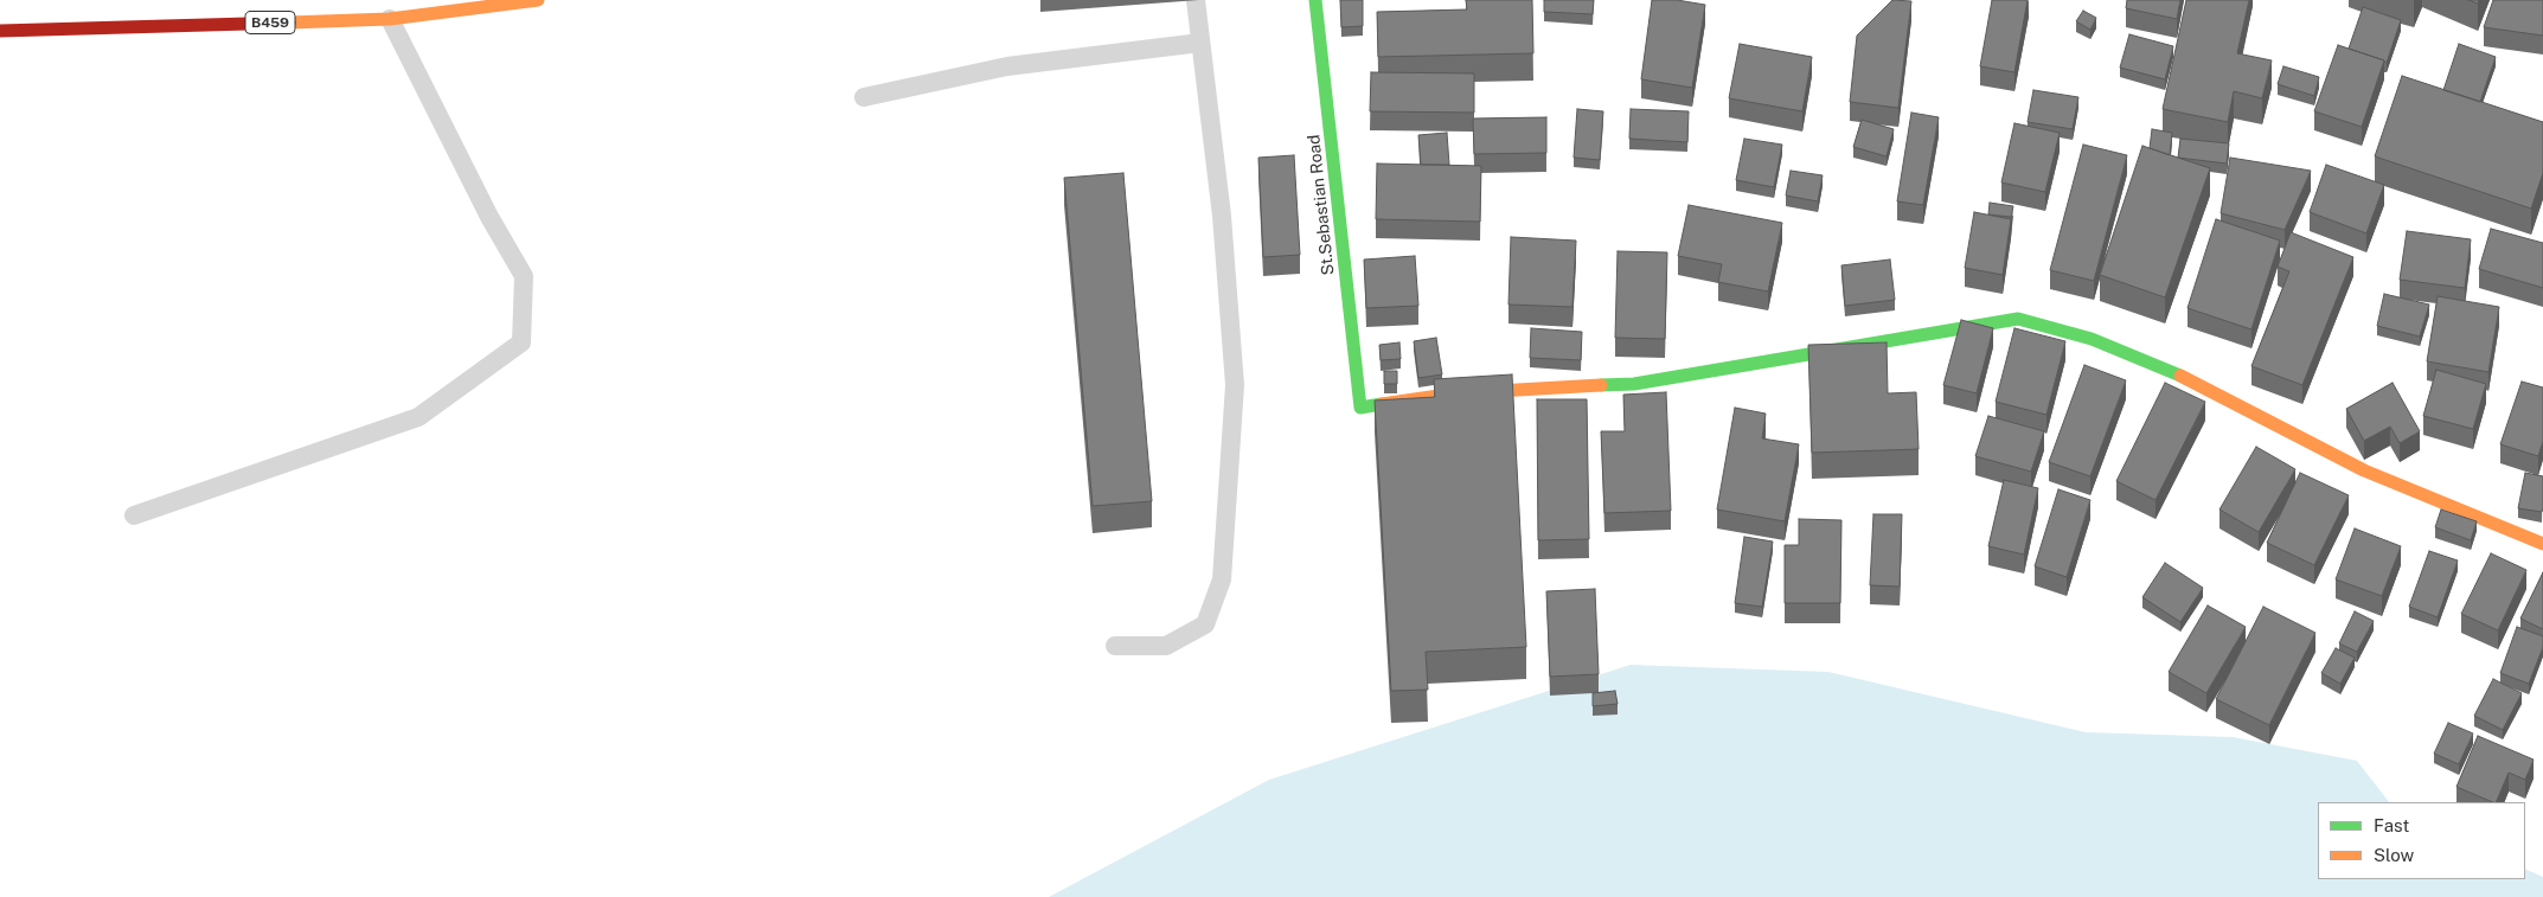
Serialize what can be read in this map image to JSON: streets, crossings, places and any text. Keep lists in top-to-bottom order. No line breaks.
{"streets":{"street":["B459","St.Sebastian Road"]},"legend":["Fast","Slow"]}
